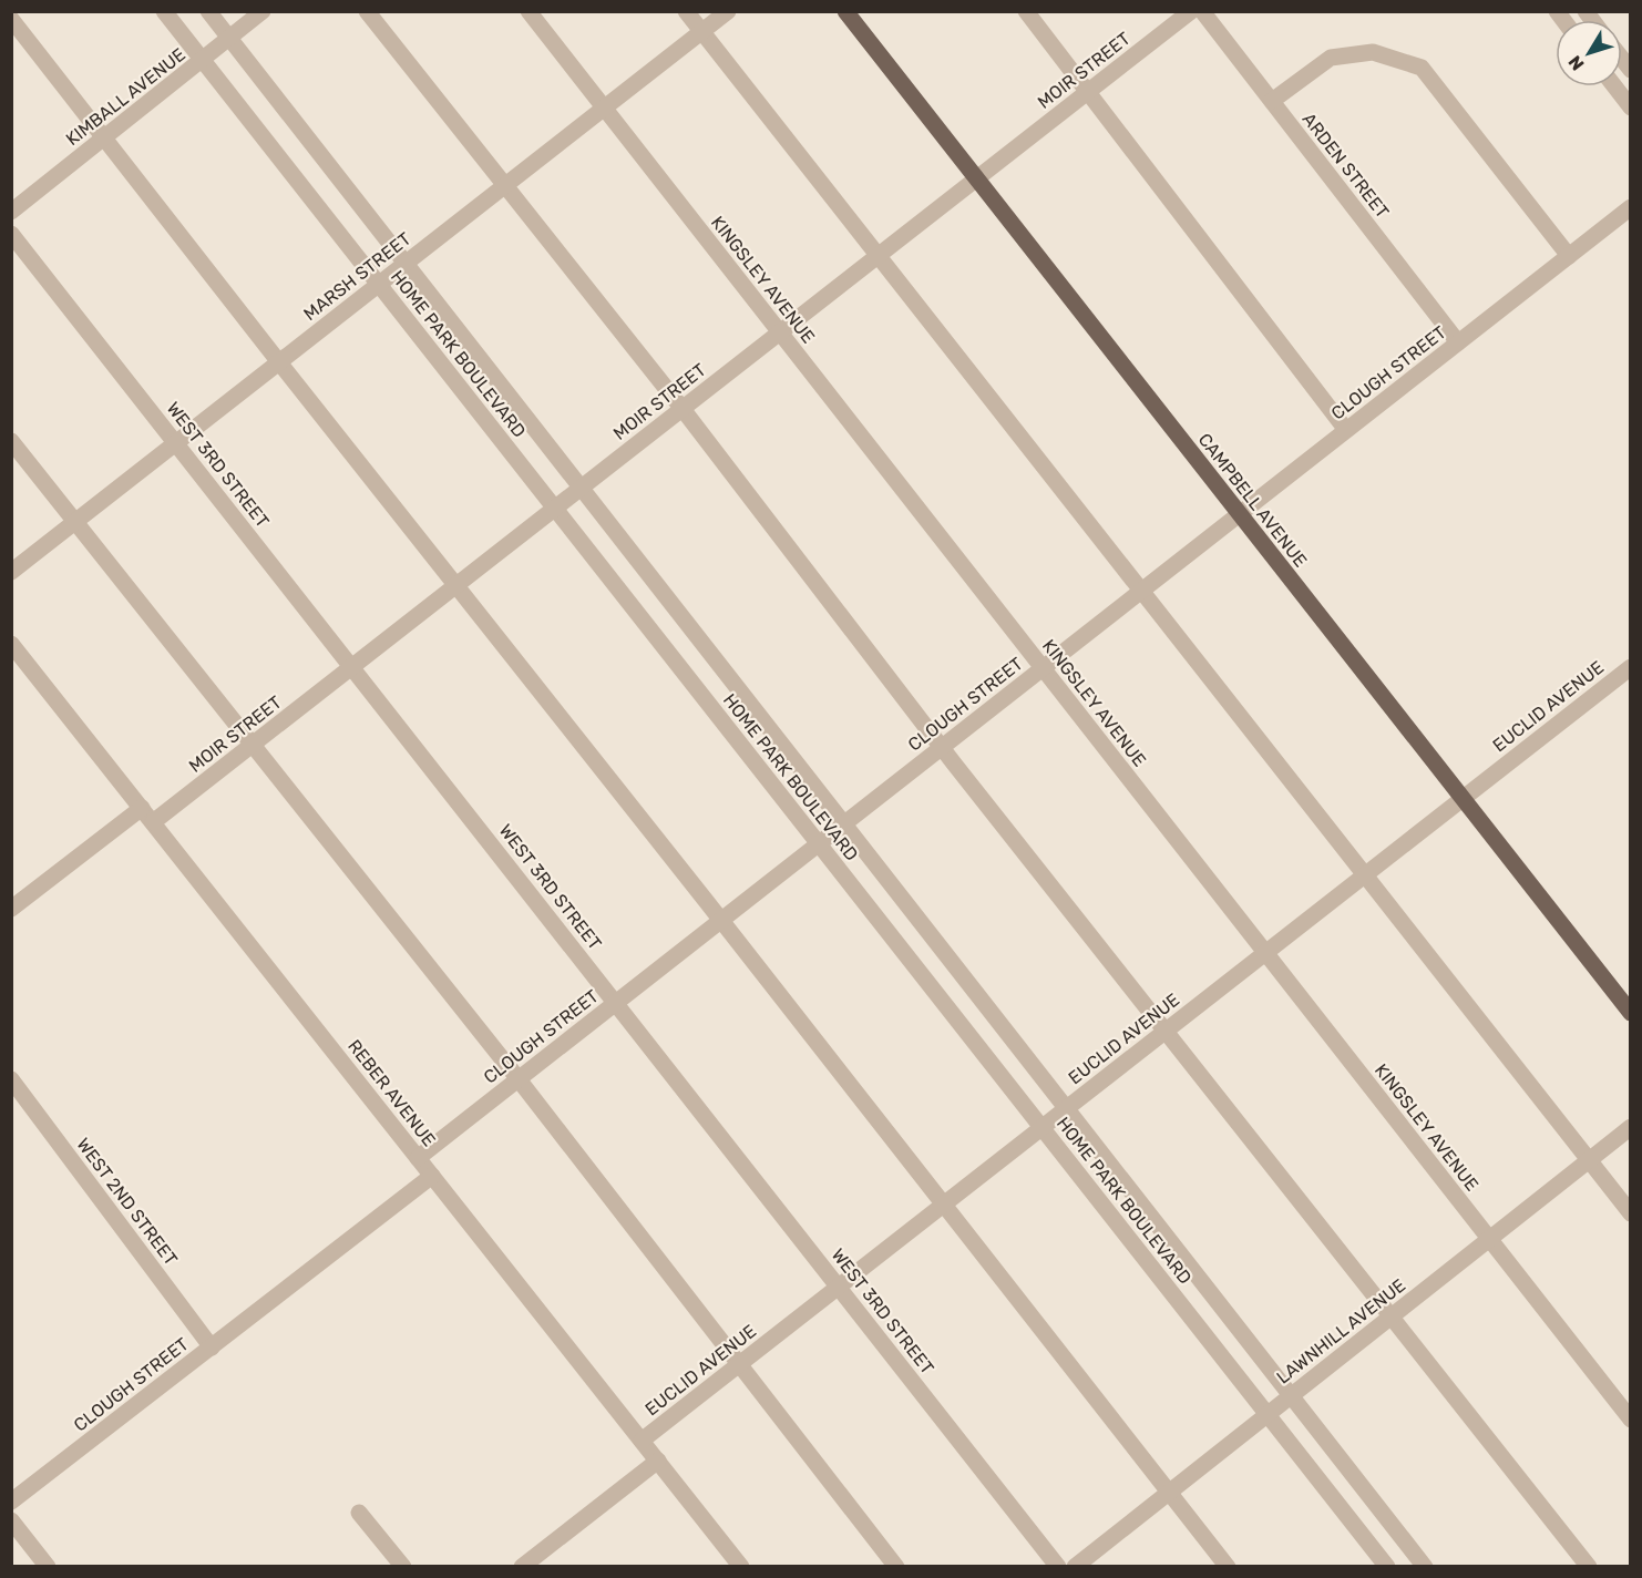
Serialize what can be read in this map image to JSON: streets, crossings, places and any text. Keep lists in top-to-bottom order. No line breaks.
{"streets":{"main road":["CAMPBELL AVENUE"],"street":["MOIR STREET","KIMBALL AVENUE","ARDEN STREET","MARSH STREET","KINGSLEY AVENUE","HOME PARK BOULEVARD","CLOUGH STREET","WEST 3RD STREET","EUCLID AVENUE","REBER AVENUE","WEST 2ND STREET","LAWNHILL AVENUE"]},"crossings":[["MOIR STREET","KINGSLEY AVENUE"],["MOIR STREET","HOME PARK BOULEVARD"],["MOIR STREET","WEST 3RD STREET"],["MOIR STREET","CAMPBELL AVENUE"],["MOIR STREET","REBER AVENUE"],["KIMBALL AVENUE","HOME PARK BOULEVARD"],["ARDEN STREET","CLOUGH STREET"],["MARSH STREET","KINGSLEY AVENUE"],["MARSH STREET","HOME PARK BOULEVARD"],["MARSH STREET","WEST 3RD STREET"],["KINGSLEY AVENUE","CLOUGH STREET"],["KINGSLEY AVENUE","EUCLID AVENUE"],["KINGSLEY AVENUE","LAWNHILL AVENUE"],["HOME PARK BOULEVARD","CLOUGH STREET"],["HOME PARK BOULEVARD","EUCLID AVENUE"],["HOME PARK BOULEVARD","LAWNHILL AVENUE"],["CLOUGH STREET","WEST 3RD STREET"],["CLOUGH STREET","CAMPBELL AVENUE"],["CLOUGH STREET","REBER AVENUE"],["CLOUGH STREET","WEST 2ND STREET"],["WEST 3RD STREET","EUCLID AVENUE"],["CAMPBELL AVENUE","EUCLID AVENUE"],["EUCLID AVENUE","REBER AVENUE"]],"north":"bottom left"}
